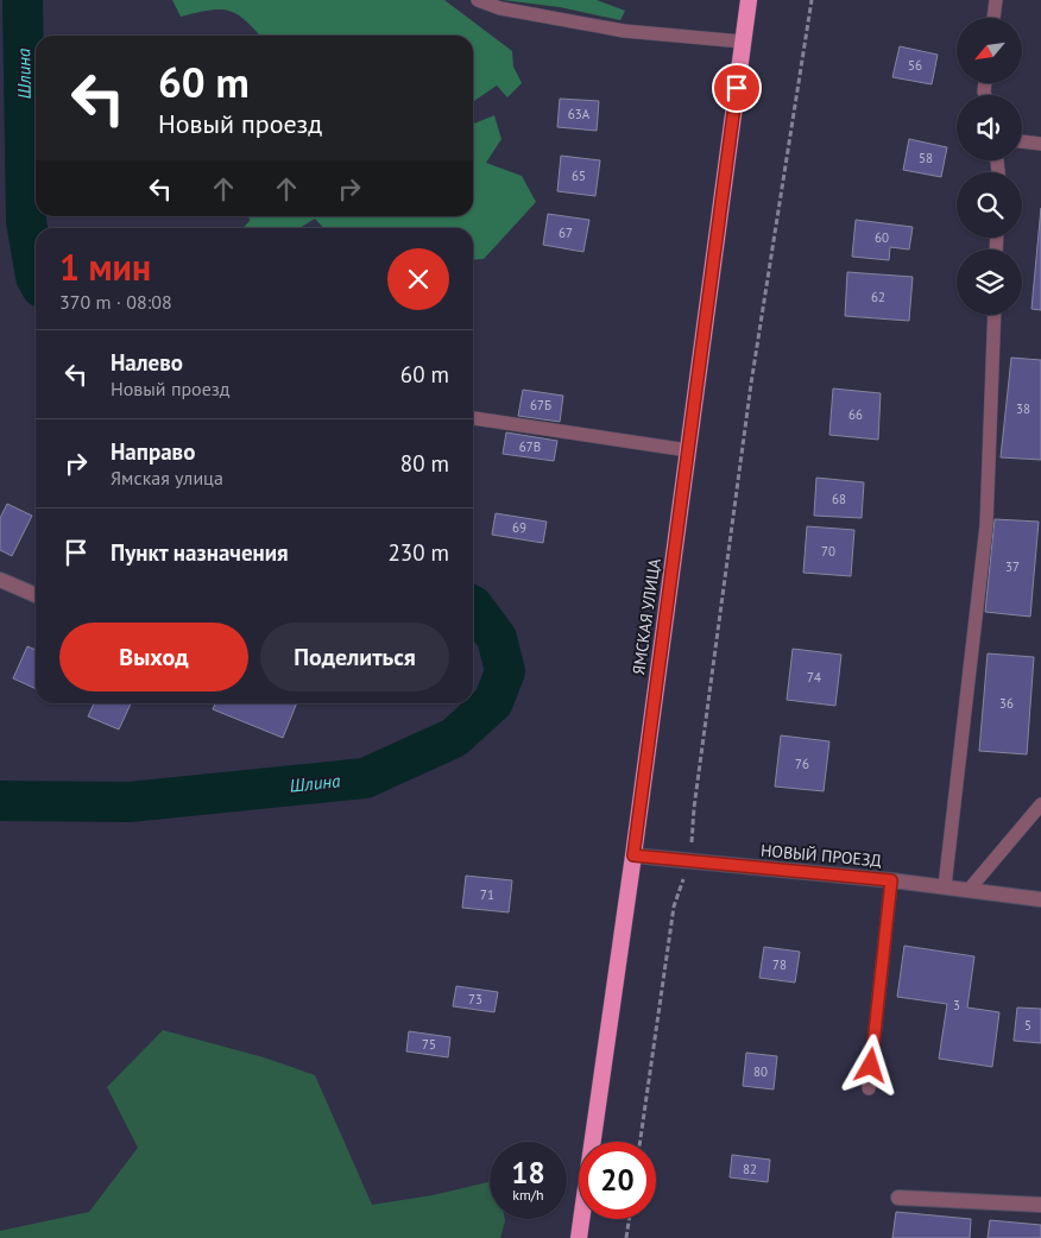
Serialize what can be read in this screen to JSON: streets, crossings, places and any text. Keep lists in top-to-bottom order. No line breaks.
{"streets":{"highway":["ЯМСКАЯ УЛИЦА"],"street":["НОВЫЙ ПРОЕЗД"]},"crossings":[["ЯМСКАЯ УЛИЦА","НОВЫЙ ПРОЕЗД"]],"water":["Шлина"],"house_numbers":["56","63А","58","65","67","60","62","67Б","38","66","67В","68","69","70","37","74","36","76","71","78","73","3","5","75","80","82"],"north":"bottom left","page":{"turn":["60 m","Новый проезд"],"heading":["1 мин","370 m · 08:08"],"list":[{"name":"Налево","note":"Новый проезд","value":"60 m"},{"name":"Направо","note":"Ямская улица","value":"80 m"},{"name":"Пункт назначения","value":"230 m"}],"buttons":["Выход","Поделиться"],"speed":"18 km/h","limit":"20"}}
